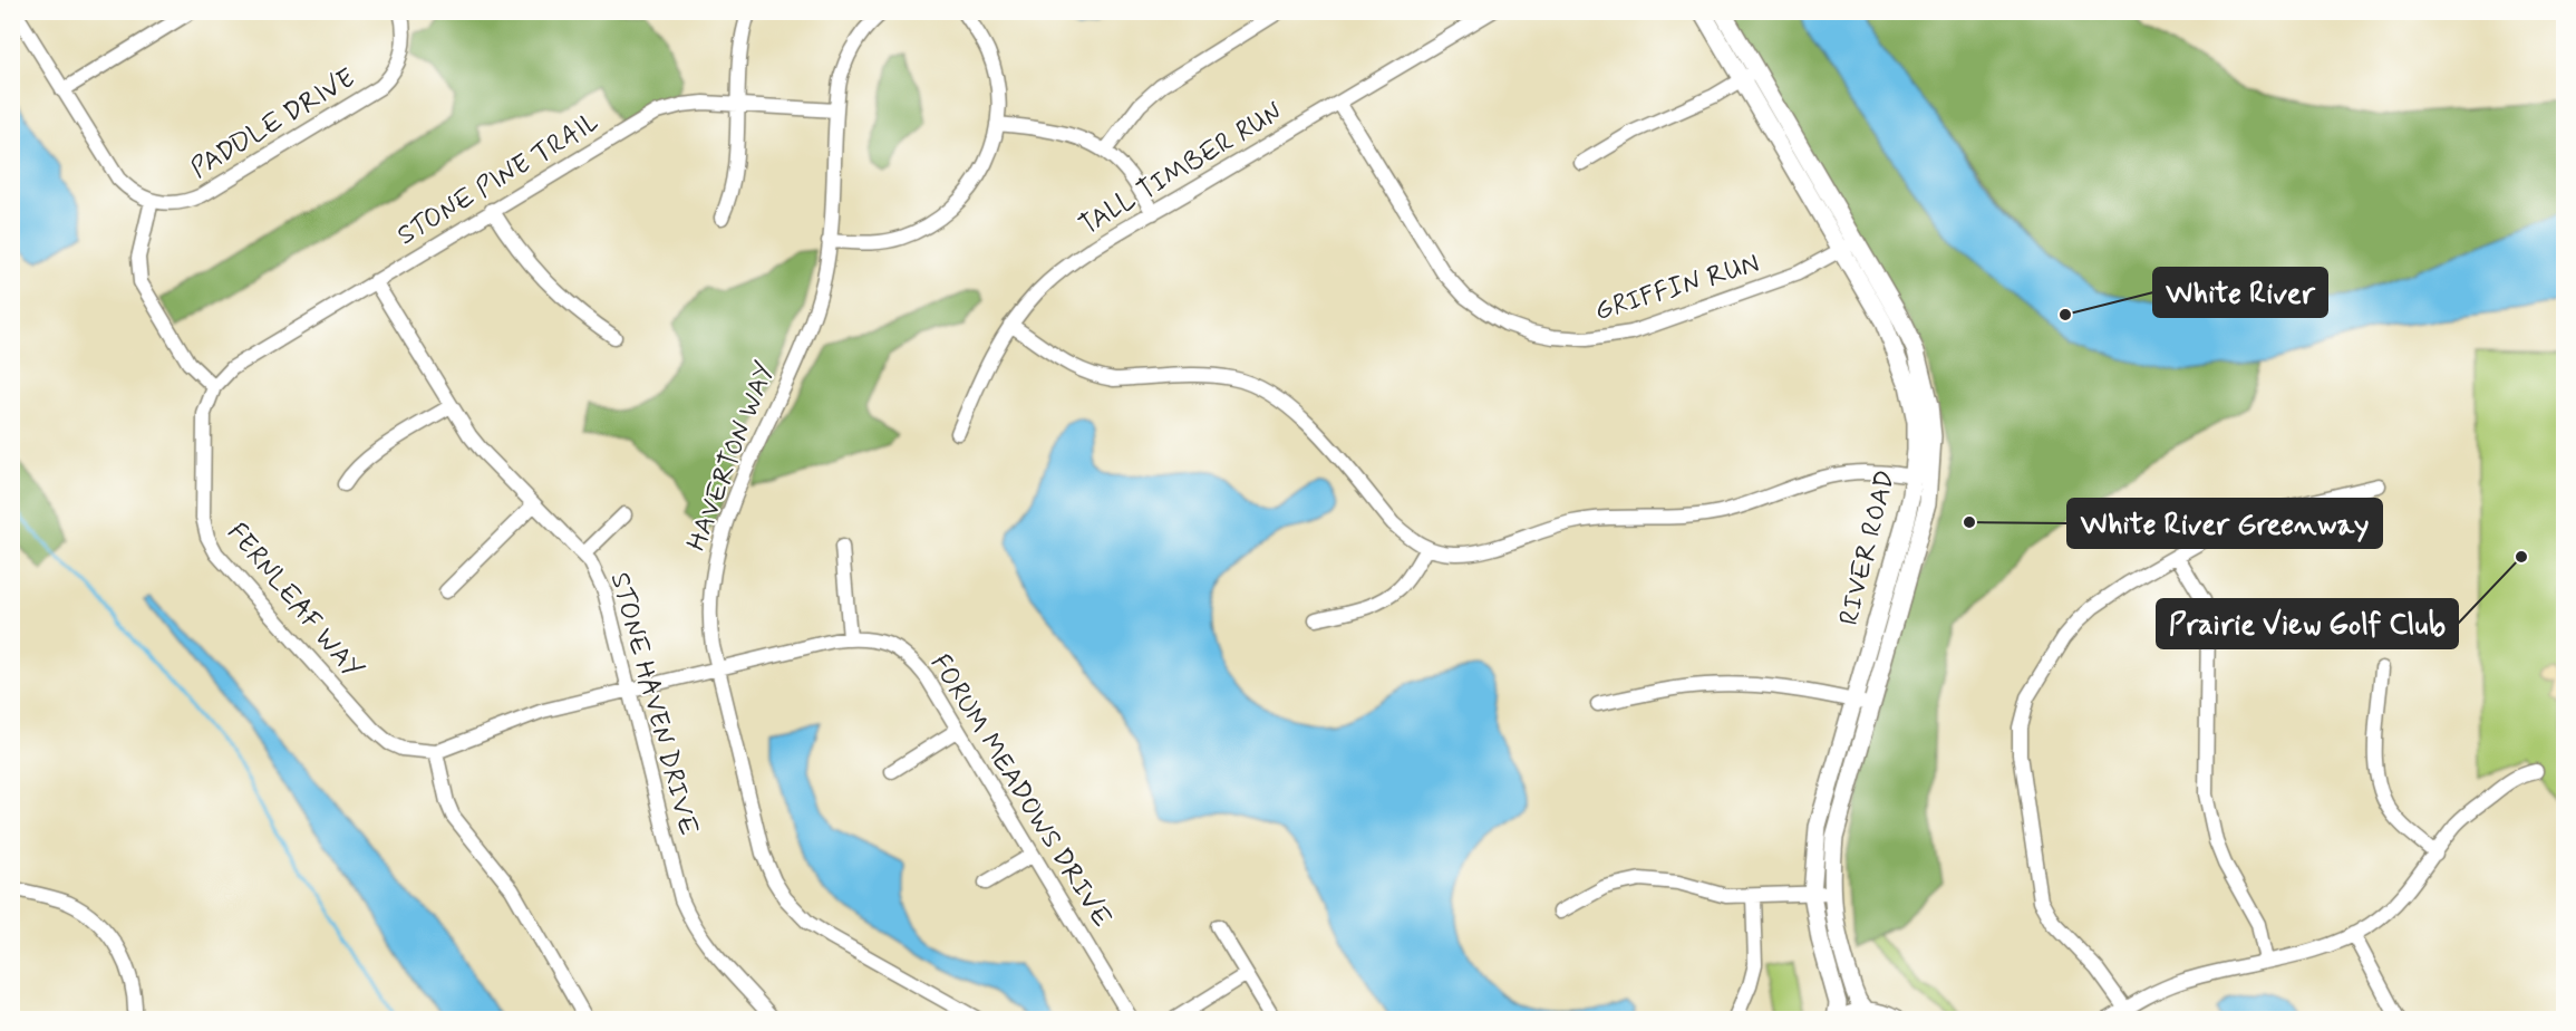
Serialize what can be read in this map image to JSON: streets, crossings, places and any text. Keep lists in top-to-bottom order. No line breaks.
{"streets":{"main road":["RIVER ROAD"],"street":["PADDLE DRIVE","TALL TIMBER RUN","STONE PINE TRAIL","GRIFFIN RUN","HAVERTON WAY","FERNLEAF WAY","STONE HAVEN DRIVE","FORUM MEADOWS DRIVE"]},"crossings":[["TALL TIMBER RUN","GRIFFIN RUN"],["STONE PINE TRAIL","HAVERTON WAY"],["STONE PINE TRAIL","FERNLEAF WAY"],["STONE PINE TRAIL","STONE HAVEN DRIVE"],["GRIFFIN RUN","RIVER ROAD"],["HAVERTON WAY","FORUM MEADOWS DRIVE"],["FERNLEAF WAY","FORUM MEADOWS DRIVE"],["STONE HAVEN DRIVE","FORUM MEADOWS DRIVE"]],"places":["White River","White River Greenway","Prairie View Golf Club"]}
